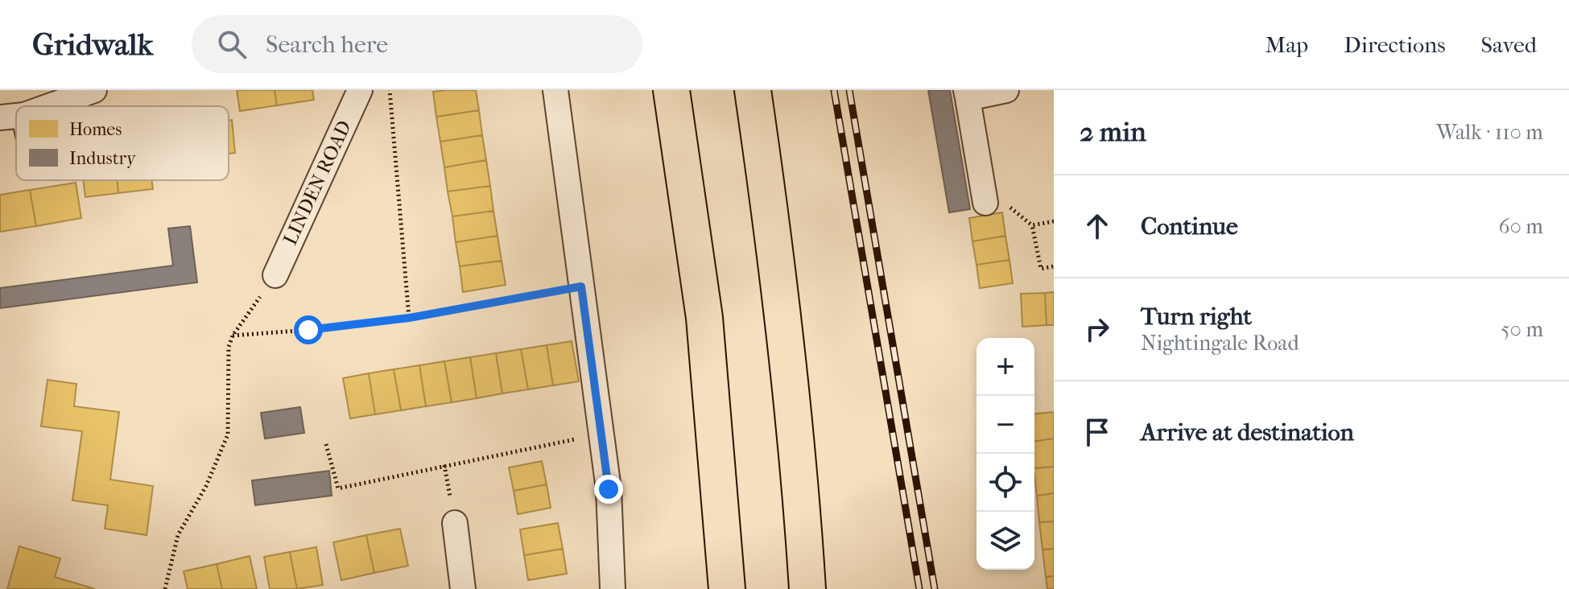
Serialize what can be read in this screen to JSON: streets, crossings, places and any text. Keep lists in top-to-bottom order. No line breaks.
{"streets":{"street":["LINDEN ROAD"]},"legend":["Homes","Industry"],"page":{"header":"Gridwalk","search":"Search here","nav":["Map","Directions","Saved"],"heading":["2 min","Walk · 110 m"],"list":[["Continue","60 m"],["Turn right","Nightingale Road","50 m"],"Arrive at destination"],"map_buttons":["+","−"]}}
